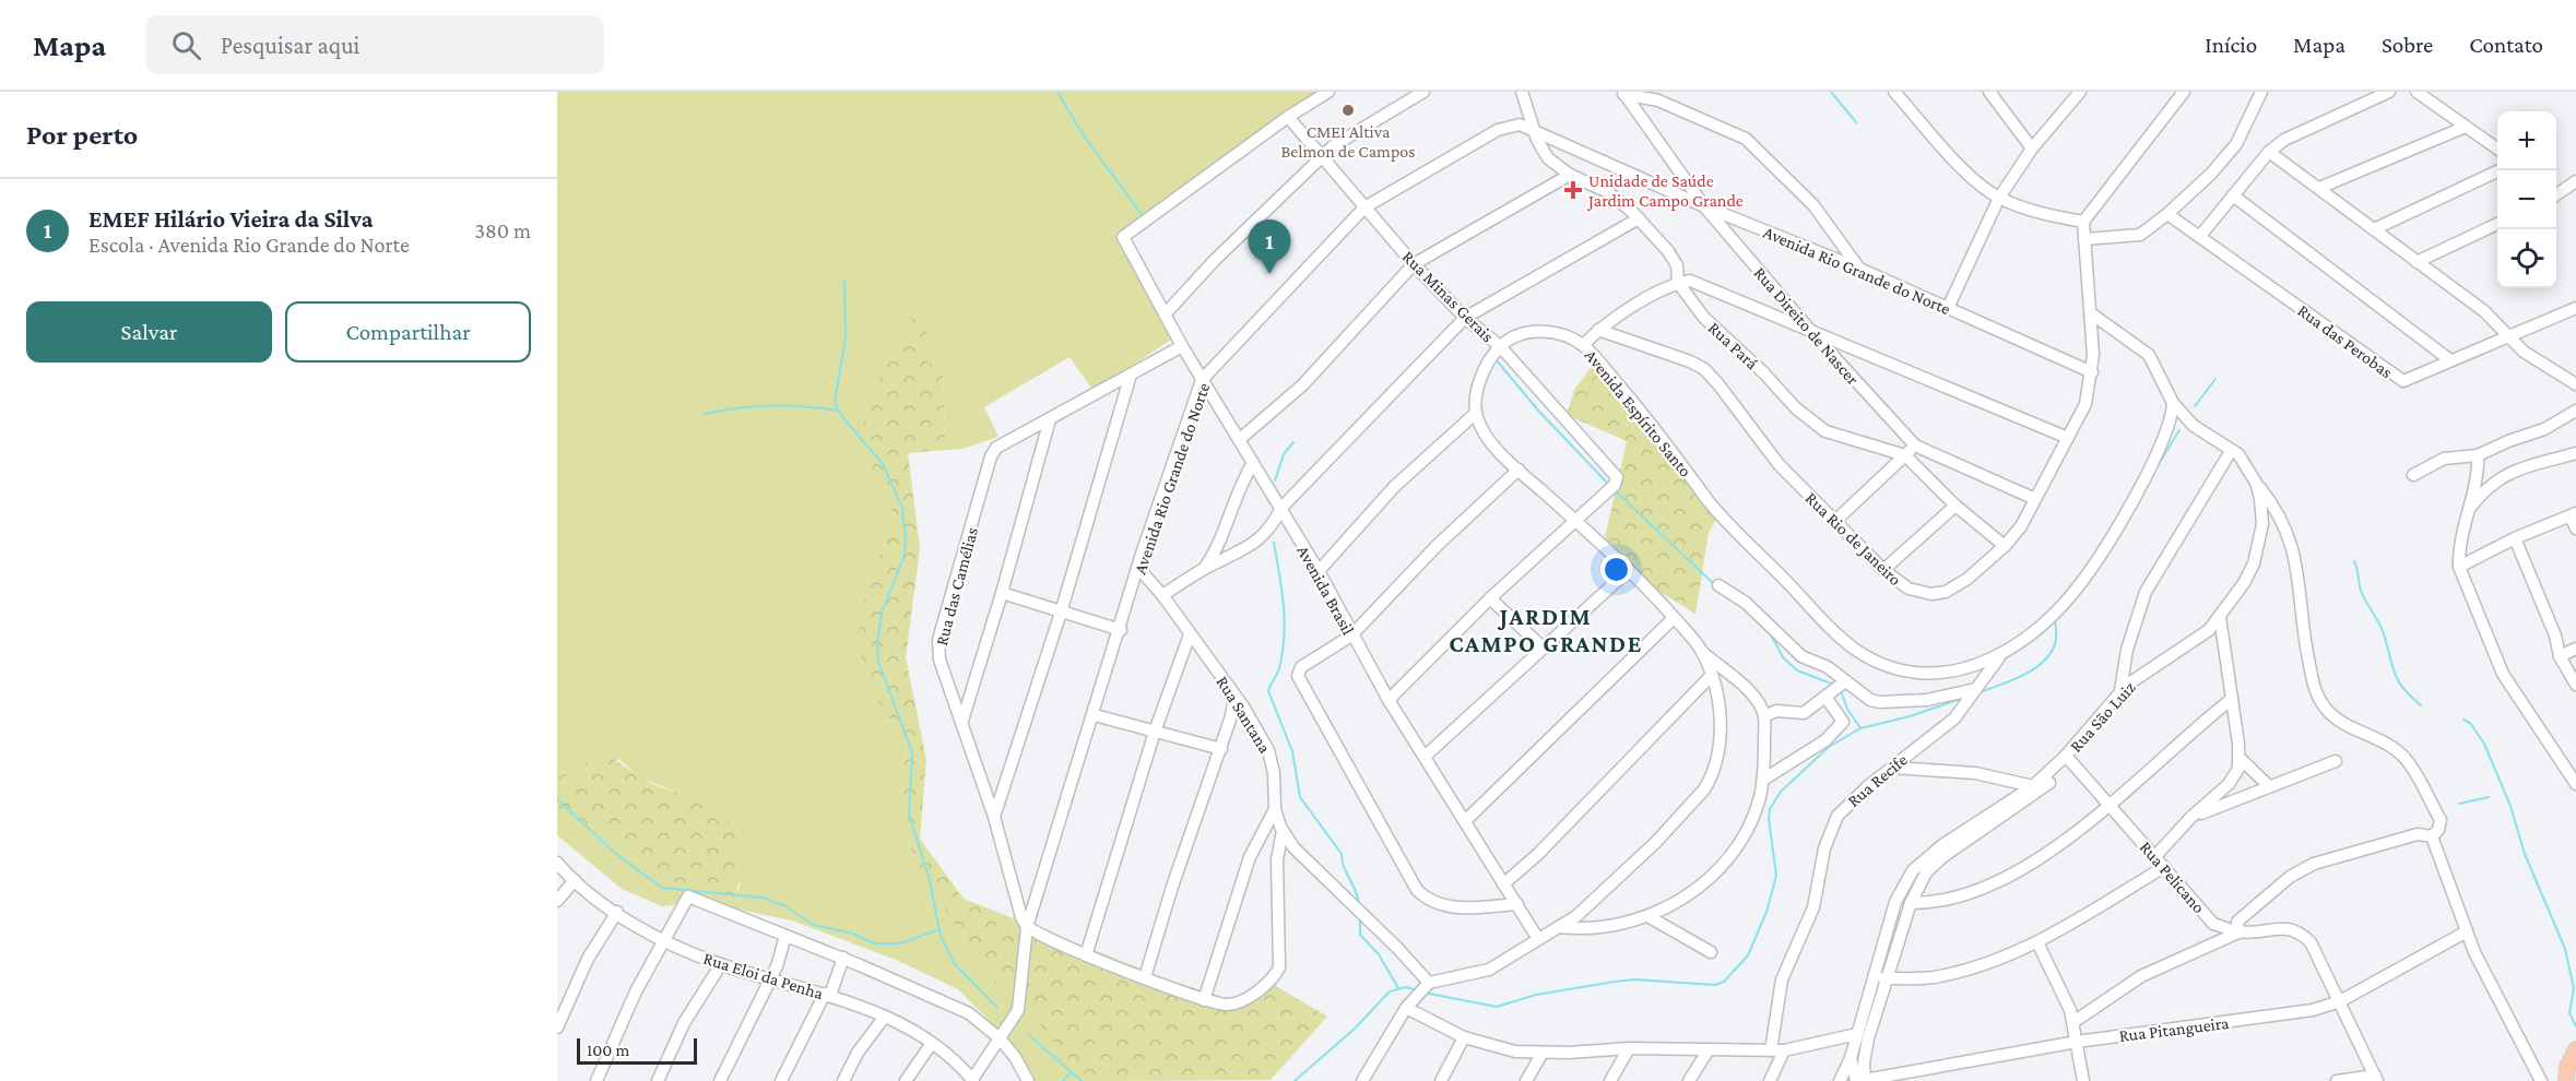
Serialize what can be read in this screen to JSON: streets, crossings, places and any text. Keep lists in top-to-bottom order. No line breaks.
{"streets":{"street":["Avenida Rio Grande do Norte","Rua Minas Gerais","Rua Direito de Nascer","Rua das Perobas","Rua Pará","Avenida Espírito Santo","Rua Rio de Janeiro","Rua das Camélias","Avenida Brasil","Rua Santana","Rua São Luiz","Rua Recife","Rua Pelicano","Rua Eloi da Penha","Rua Pitangueira"]},"crossings":[["Avenida Rio Grande do Norte","Rua Minas Gerais"],["Avenida Rio Grande do Norte","Rua Direito de Nascer"],["Avenida Rio Grande do Norte","Rua Pará"],["Avenida Rio Grande do Norte","Rua Rio de Janeiro"],["Avenida Rio Grande do Norte","Rua das Camélias"],["Avenida Rio Grande do Norte","Avenida Brasil"],["Avenida Rio Grande do Norte","Rua Santana"],["Avenida Rio Grande do Norte","Rua Eloi da Penha"],["Rua Minas Gerais","Avenida Espírito Santo"],["Rua Minas Gerais","Avenida Brasil"],["Rua Direito de Nascer","Rua Rio de Janeiro"],["Rua Pará","Rua Rio de Janeiro"],["Avenida Espírito Santo","Rua São Luiz"],["Avenida Espírito Santo","Rua Recife"],["Rua das Camélias","Avenida Brasil"],["Rua São Luiz","Rua Pelicano"],["Rua São Luiz","Rua Pitangueira"]],"districts":["JARDIM CAMPO GRANDE"],"places":{"other":["CMEI Altiva Belmon de Campos"],"health":["Unidade de Saúde Jardim Campo Grande"]},"scale_bar":"100 m","page":{"header":"Mapa","search":"Pesquisar aqui","nav":["Início","Mapa","Sobre","Contato"],"heading":"Por perto","map_buttons":["+","−"],"list":[{"mark":"1","name":"EMEF Hilário Vieira da Silva","note":"Escola · Avenida Rio Grande do Norte","value":"380 m"}],"pins":"1","buttons":["Salvar","Compartilhar"],"scale":"100 m"}}
